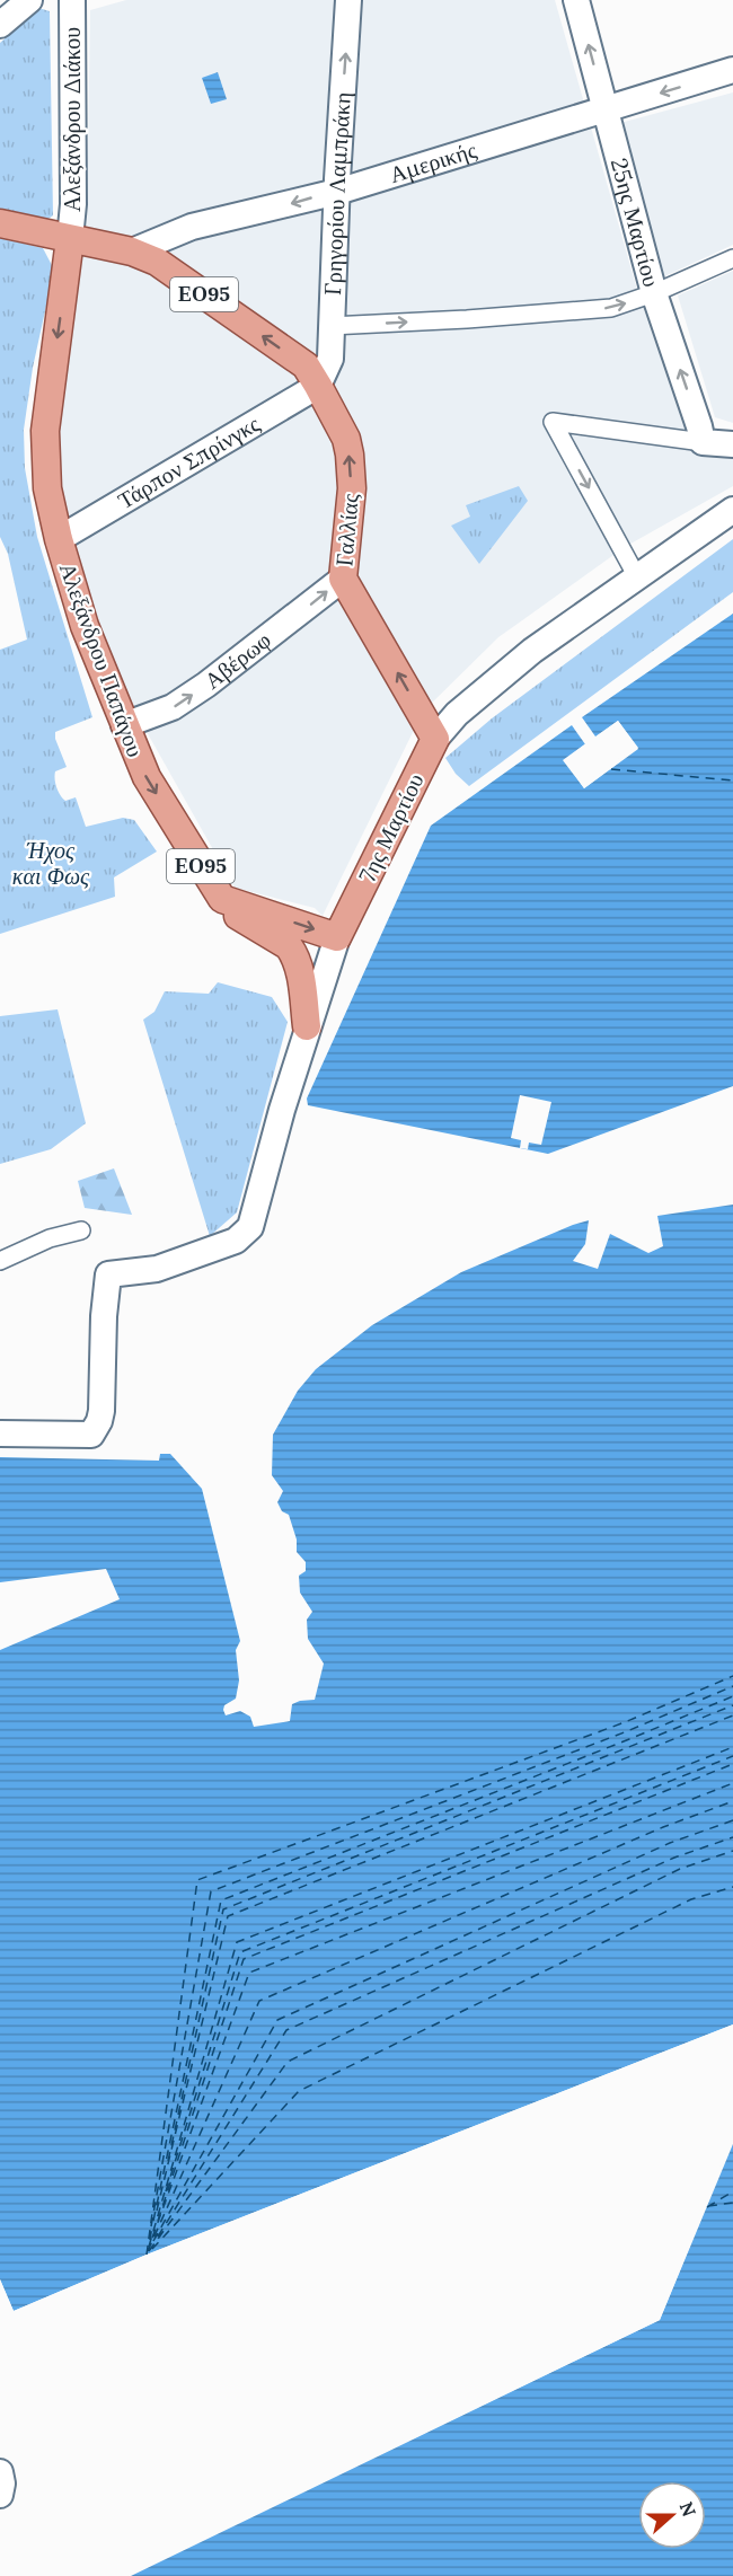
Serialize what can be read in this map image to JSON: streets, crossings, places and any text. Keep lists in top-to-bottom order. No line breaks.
{"streets":{"main road":["ΕΟ95","Γαλλίας","Αλεξάνδρου Παπάγου","7ης Μαρτίου"],"street":["Αλεξάνδρου Διάκου","Αμερικής","Γρηγορίου Λαμπράκη","25ης Μαρτίου","Τάρπον Σπρίνγκς","Αβέρωφ"]},"crossings":[["Αλεξάνδρου Διάκου","ΕΟ95"],["Αλεξάνδρου Διάκου","Αλεξάνδρου Παπάγου"],["Αμερικής","Γρηγορίου Λαμπράκη"],["Αμερικής","25ης Μαρτίου"],["Αμερικής","ΕΟ95"],["Γρηγορίου Λαμπράκη","ΕΟ95"],["Γρηγορίου Λαμπράκη","Τάρπον Σπρίνγκς"],["Γρηγορίου Λαμπράκη","Γαλλίας"],["ΕΟ95","Τάρπον Σπρίνγκς"],["ΕΟ95","Γαλλίας"],["ΕΟ95","Αλεξάνδρου Παπάγου"],["ΕΟ95","7ης Μαρτίου"],["Τάρπον Σπρίνγκς","Γαλλίας"],["Τάρπον Σπρίνγκς","Αλεξάνδρου Παπάγου"],["Γαλλίας","Αβέρωφ"],["Γαλλίας","7ης Μαρτίου"],["Αλεξάνδρου Παπάγου","Αβέρωφ"],["Αλεξάνδρου Παπάγου","7ης Μαρτίου"]],"one_way":["Γρηγορίου Λαμπράκη","25ης Μαρτίου","Γαλλίας","Αλεξάνδρου Παπάγου","Αβέρωφ"],"parks":["Ήχος και Φως"],"north":"right"}
